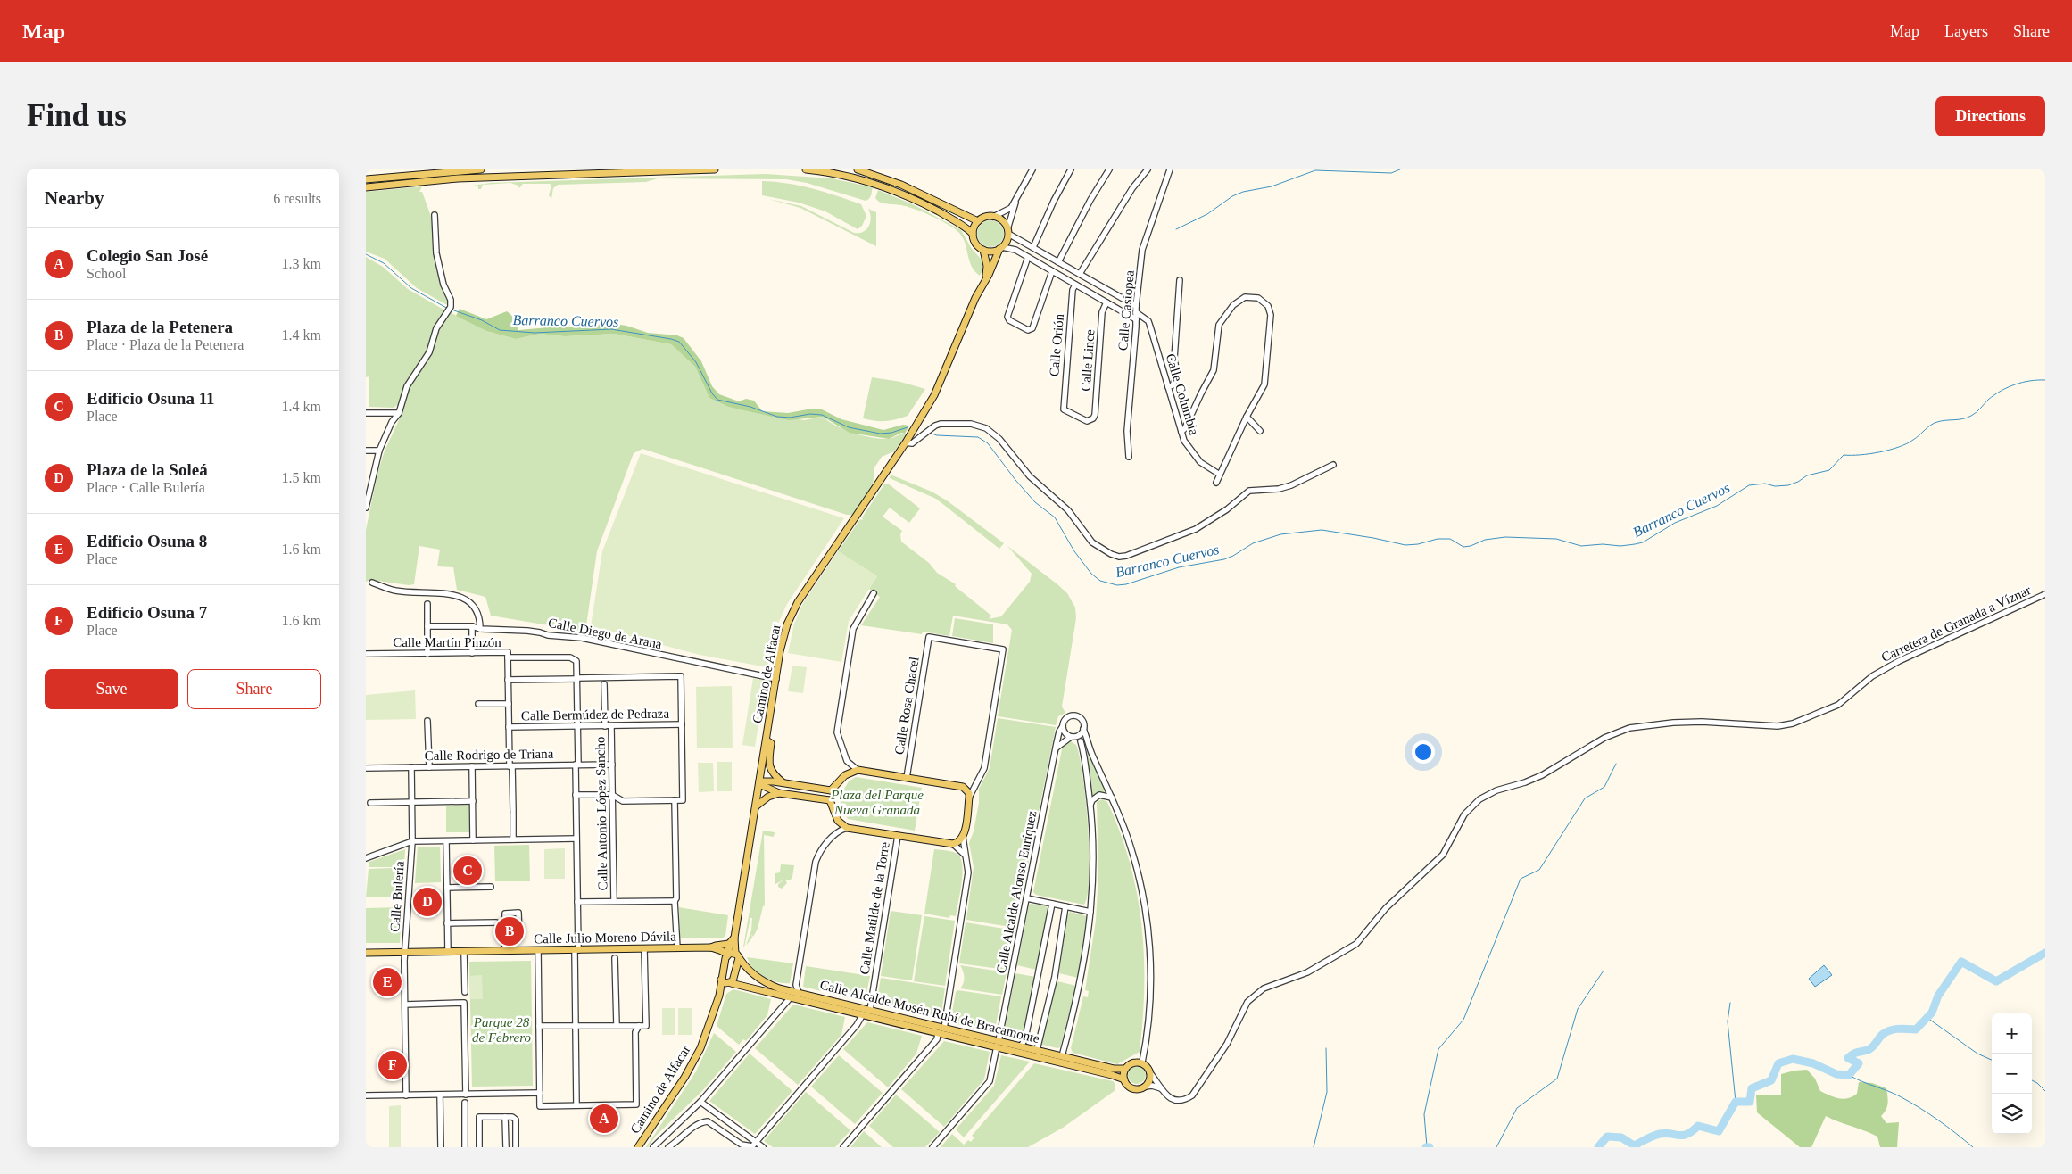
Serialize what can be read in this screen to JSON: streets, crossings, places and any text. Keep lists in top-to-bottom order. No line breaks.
{"streets":{"main road":["Camino de Alfacar","Calle Julio Moreno Dávila","Calle Alcalde Mosén Rubí de Bracamonte"],"street":["Calle Casiopea","Calle Orión","Calle Lince","Calle Columbia","Carretera de Granada a Víznar","Calle Diego de Arana","Calle Martín Pinzón","Calle Rosa Chacel","Calle Bermúdez de Pedraza","Calle Rodrigo de Triana","Calle Antonio López Sancho","Calle Alcalde Alonso Enríquez","Calle Bulería","Calle Matilde de la Torre"]},"crossings":[["Calle Casiopea","Calle Columbia"],["Calle Orión","Calle Lince"],["Calle Diego de Arana","Camino de Alfacar"],["Camino de Alfacar","Calle Julio Moreno Dávila"],["Camino de Alfacar","Calle Alcalde Mosén Rubí de Bracamonte"],["Calle Bermúdez de Pedraza","Calle Antonio López Sancho"],["Calle Rodrigo de Triana","Calle Antonio López Sancho"],["Calle Rodrigo de Triana","Calle Bulería"],["Calle Alcalde Alonso Enríquez","Calle Alcalde Mosén Rubí de Bracamonte"],["Calle Bulería","Calle Julio Moreno Dávila"],["Calle Matilde de la Torre","Calle Alcalde Mosén Rubí de Bracamonte"],["Calle Julio Moreno Dávila","Calle Alcalde Mosén Rubí de Bracamonte"]],"water":["Barranco Cuervos"],"parks":["Plaza del Parque Nueva Granada","Parque 28 de Febrero"],"page":{"header":"Map","nav":["Map","Layers","Share"],"buttons":["Directions",["Save","Share"]],"title":"Find us","heading":["Nearby","6 results"],"list":[{"mark":"A","name":"Colegio San José","note":"School","value":"1.3 km"},{"mark":"B","name":"Plaza de la Petenera","note":"Place · Plaza de la Petenera","value":"1.4 km"},{"mark":"C","name":"Edificio Osuna 11","note":"Place","value":"1.4 km"},{"mark":"D","name":"Plaza de la Soleá","note":"Place · Calle Bulería","value":"1.5 km"},{"mark":"E","name":"Edificio Osuna 8","note":"Place","value":"1.6 km"},{"mark":"F","name":"Edificio Osuna 7","note":"Place","value":"1.6 km"}],"pins":["C","D","B","E","F","A"],"map_buttons":["+","−"]}}
